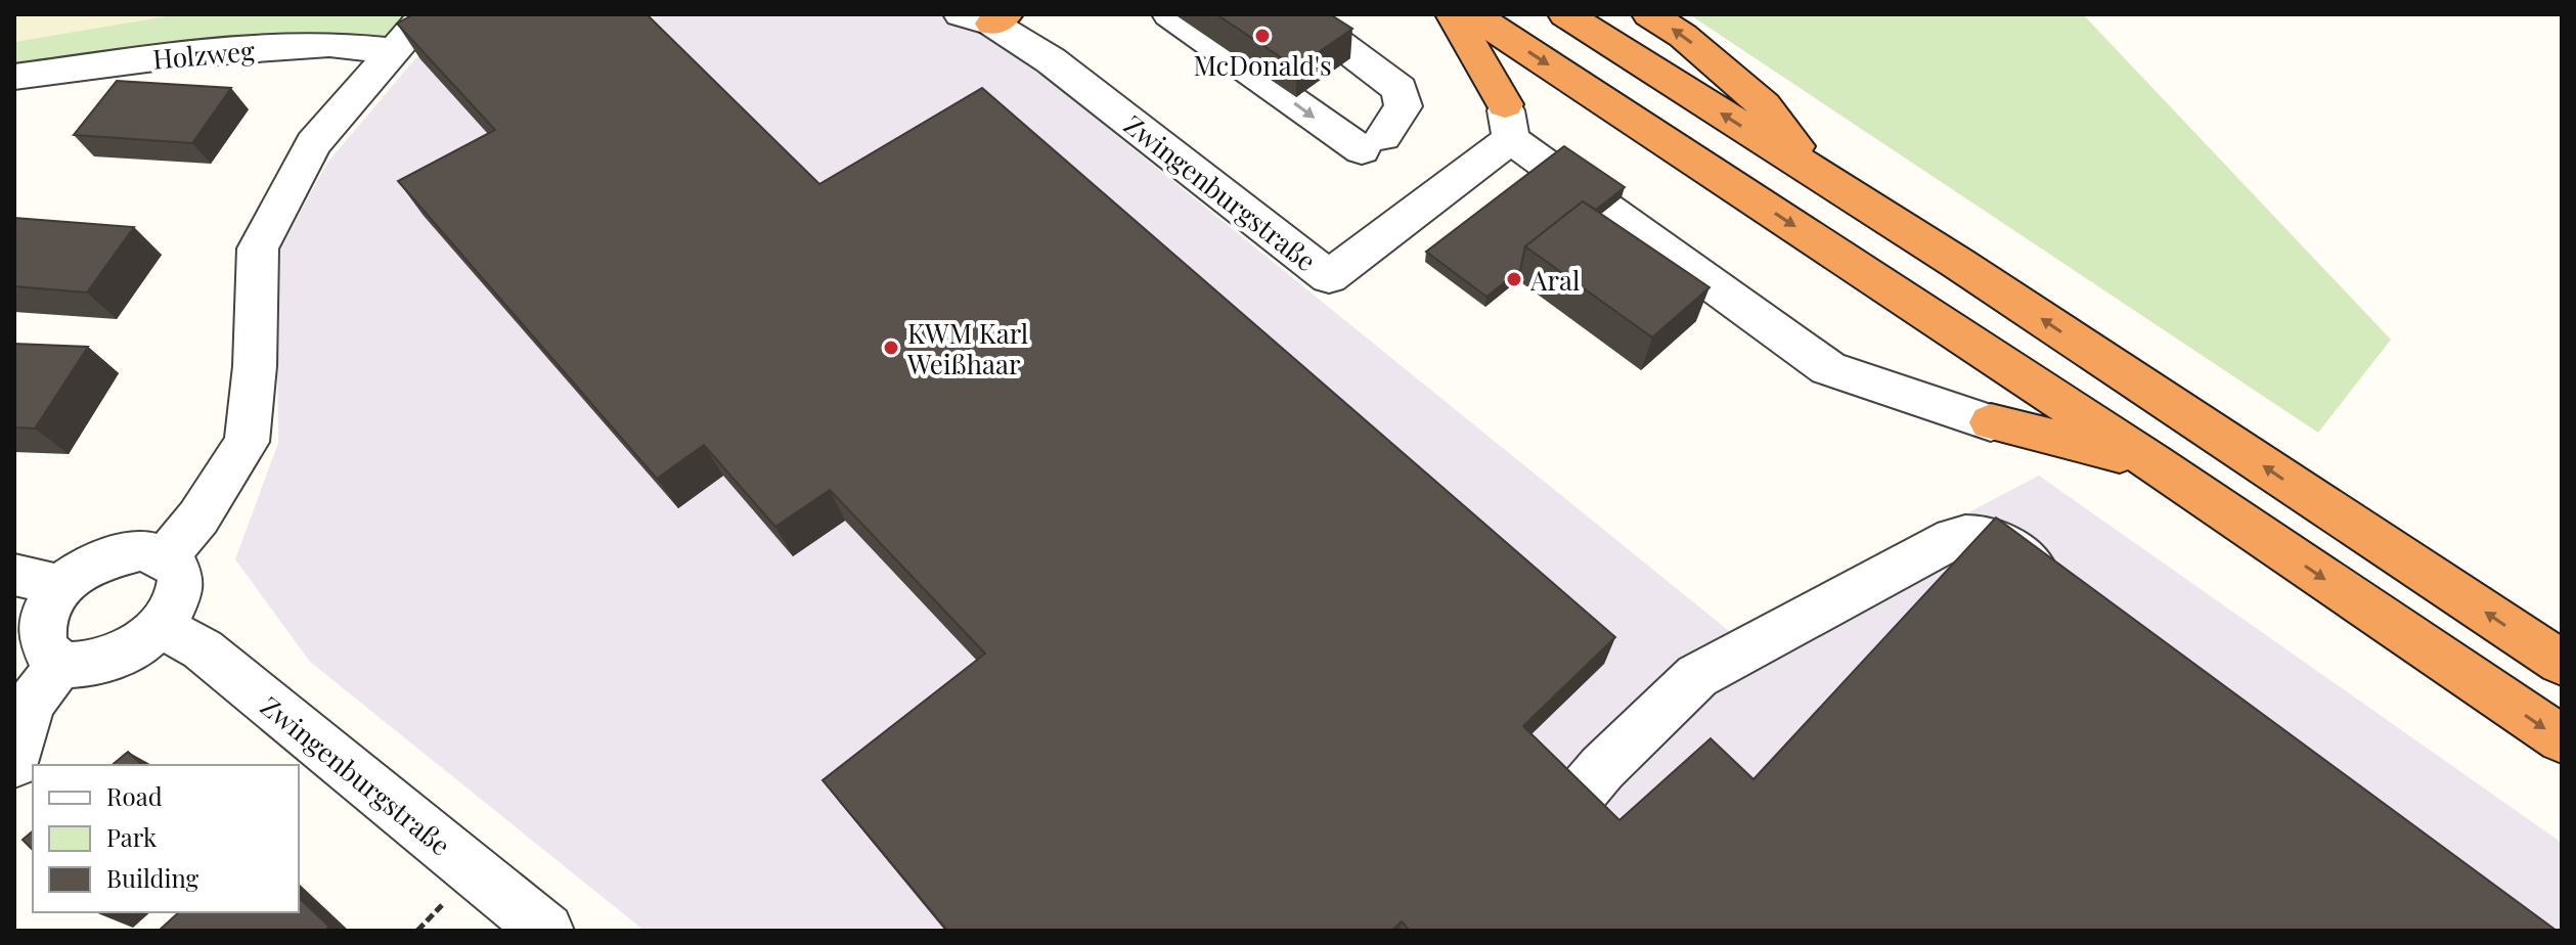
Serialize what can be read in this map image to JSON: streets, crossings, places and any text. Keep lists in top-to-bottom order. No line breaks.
{"streets":{"street":["Holzweg","Zwingenburgstraße"]},"places":["McDonald's","Aral","KWM Karl Weißhaar"],"legend":["Road","Park","Building"]}
